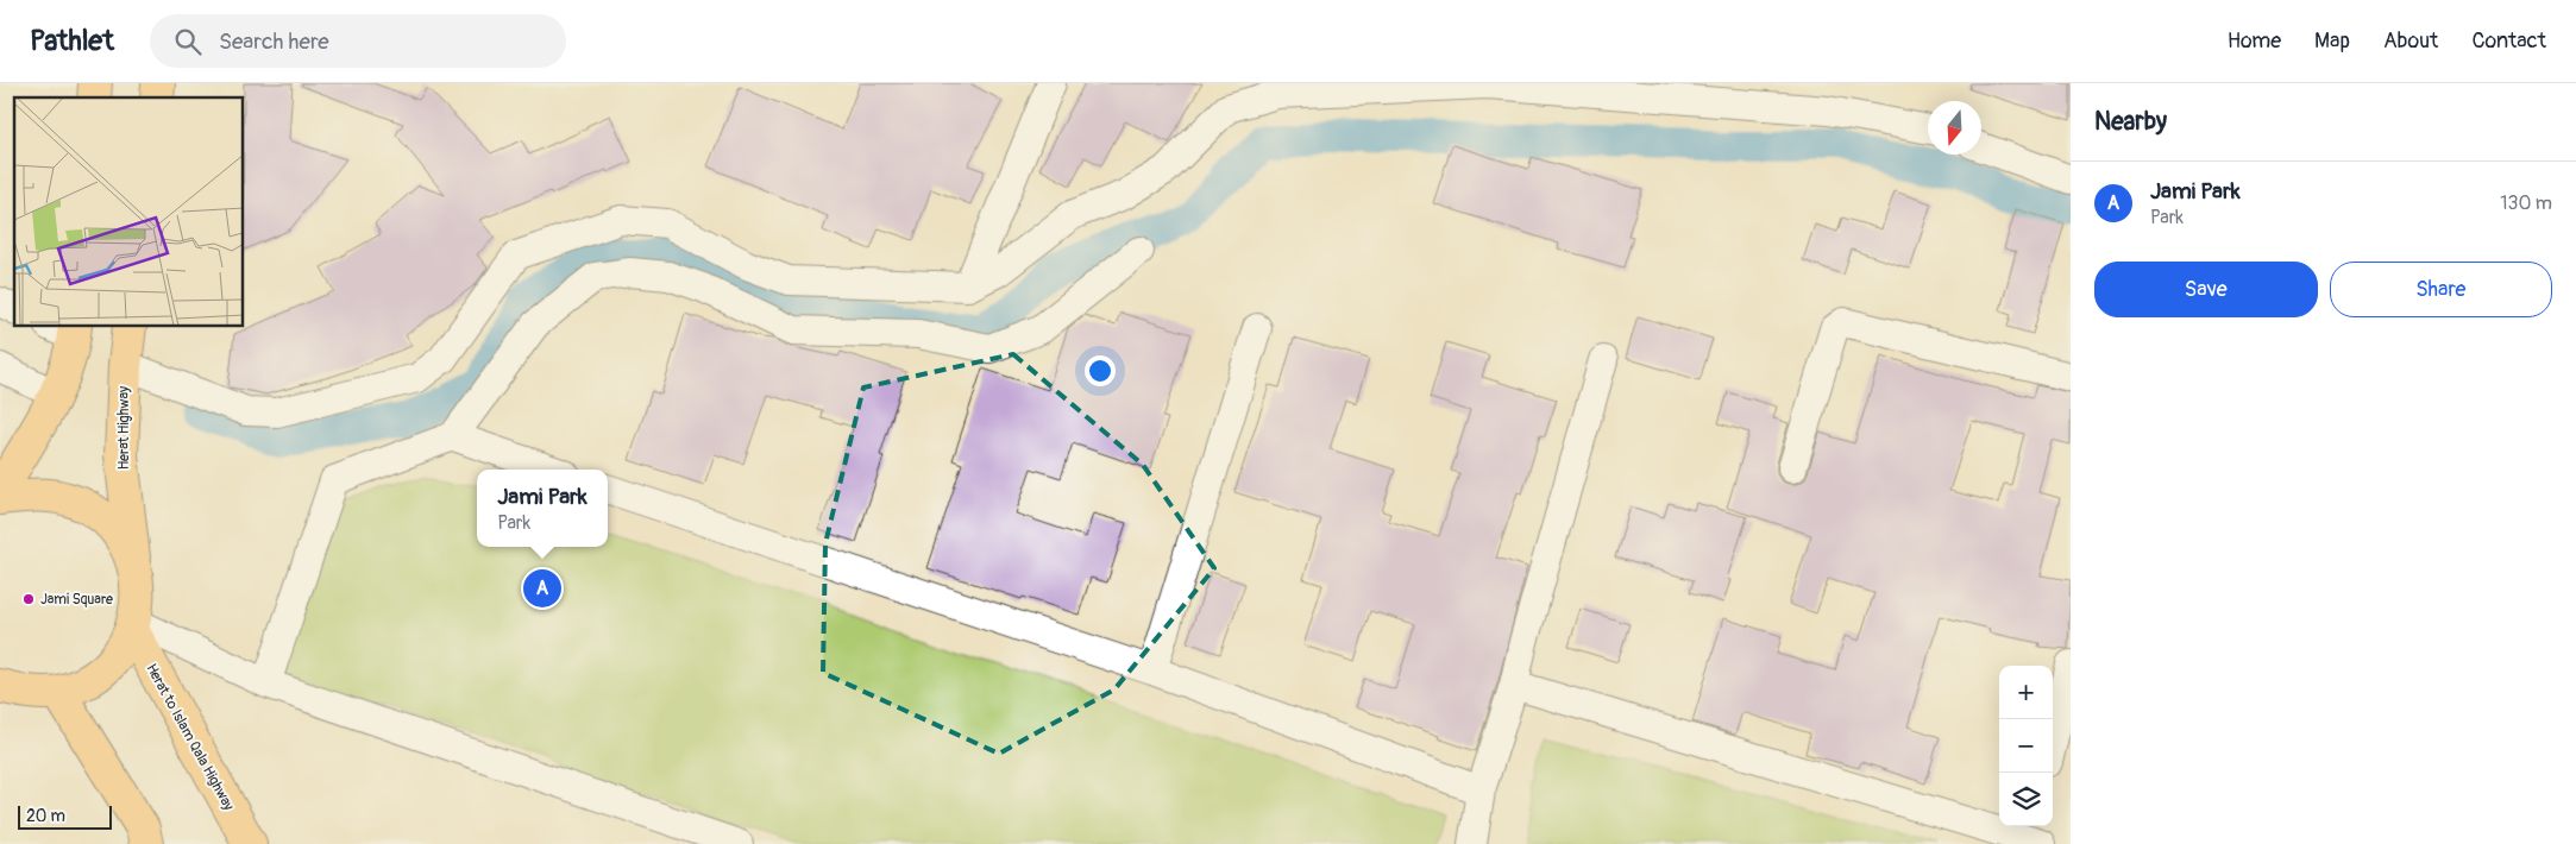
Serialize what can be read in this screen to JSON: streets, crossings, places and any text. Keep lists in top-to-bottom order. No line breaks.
{"streets":{"highway":["Herat Highway","Herat to Islam Qala Highway"]},"crossings":[["Herat Highway","Herat to Islam Qala Highway"]],"places":["Jami Square"],"scale_bar":"20 m","north":"bottom","page":{"header":"Pathlet","search":"Search here","nav":["Home","Map","About","Contact"],"heading":"Nearby","list":[{"mark":"A","name":"Jami Park","note":"Park","value":"130 m"}],"buttons":["Save","Share"],"popup":["Jami Park","Park"],"pins":"A","map_buttons":["+","−"],"scale":"20 m"}}
